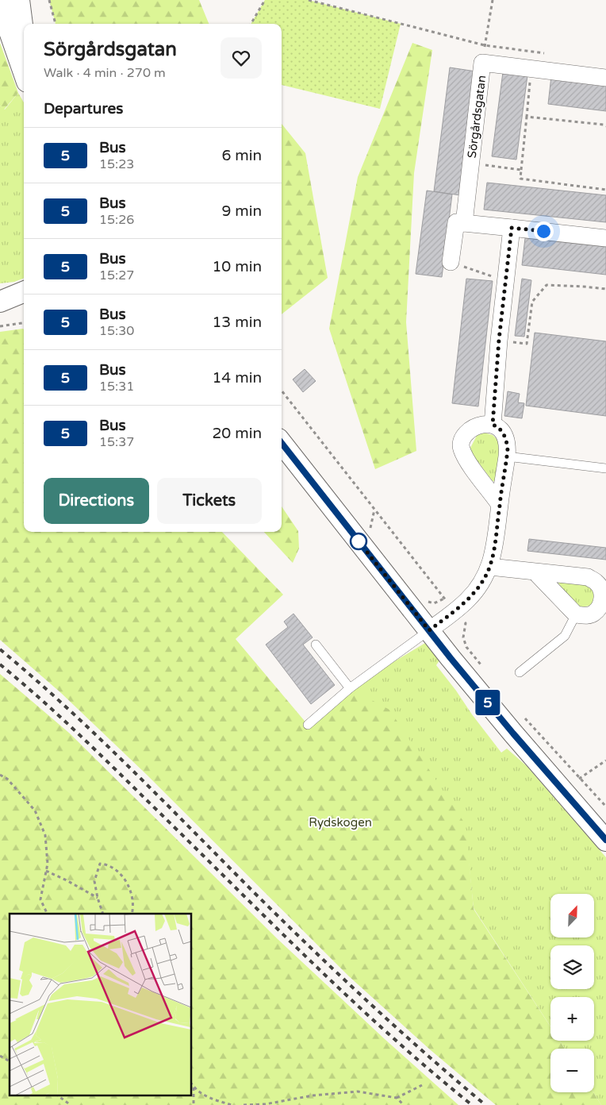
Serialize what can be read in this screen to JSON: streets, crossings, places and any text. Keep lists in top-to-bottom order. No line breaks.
{"streets":{"street":["Sörgårdsgatan"]},"parks":["Rydskogen"],"lines":["bus line 5"],"north":"top right","page":{"on_map":"5","heading":[["Sörgårdsgatan","Walk · 4 min · 270 m"],"Departures"],"list":[{"mark":"5","name":"Bus","note":"15:23","value":"6 min"},{"mark":"5","name":"Bus","note":"15:26","value":"9 min"},{"mark":"5","name":"Bus","note":"15:27","value":"10 min"},{"mark":"5","name":"Bus","note":"15:30","value":"13 min"},{"mark":"5","name":"Bus","note":"15:31","value":"14 min"},{"mark":"5","name":"Bus","note":"15:37","value":"20 min"}],"buttons":["Directions","Tickets"],"map_buttons":["+","−"]}}
